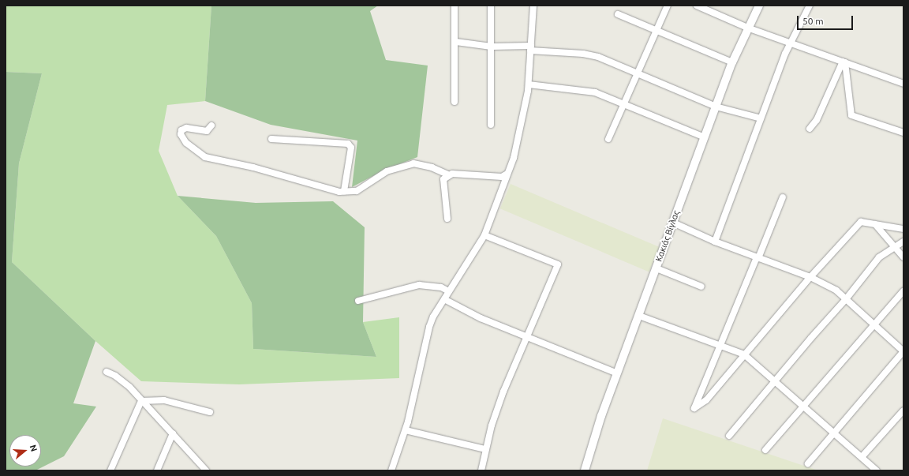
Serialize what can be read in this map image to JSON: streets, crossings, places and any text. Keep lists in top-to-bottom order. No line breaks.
{"streets":{"street":["Κακιάς Βίγλας"]},"scale_bar":"50 m","north":"right"}
